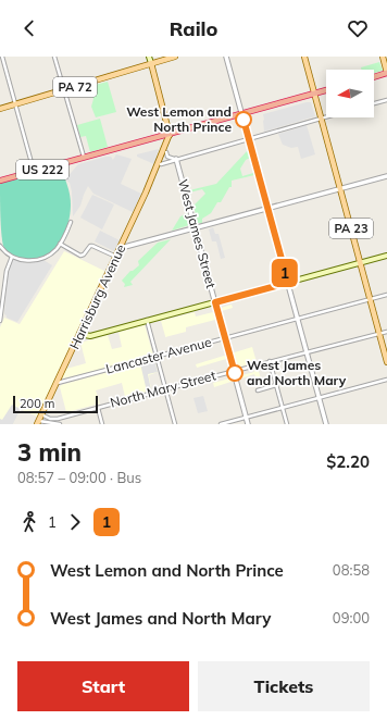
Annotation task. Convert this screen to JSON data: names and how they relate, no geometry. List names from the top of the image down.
{
  "streets": {
    "highway": ["US 222"],
    "main road": ["PA 72", "PA 23", "Harrisburg Avenue"],
    "street": ["West James Street", "Lancaster Avenue", "North Mary Street"]
  },
  "crossings": [
    ["US 222", "PA 23"],
    ["US 222", "Harrisburg Avenue"],
    ["PA 23", "Lancaster Avenue"],
    ["PA 23", "North Mary Street"],
    ["West James Street", "Lancaster Avenue"],
    ["West James Street", "North Mary Street"],
    ["Harrisburg Avenue", "Lancaster Avenue"],
    ["Harrisburg Avenue", "North Mary Street"]
  ],
  "places": ["West Lemon and North Prince", "West James and North Mary"],
  "lines": ["bus line 1"],
  "scale_bar": "200 m",
  "north": "left",
  "page": {
    "header": "Railo",
    "on_map": "1",
    "scale": "200 m",
    "heading": ["3 min", "08:57 – 09:00 · Bus", "$2.20"],
    "legs": ["1", "1"],
    "list": [
      {
        "name": "West Lemon and North Prince",
        "value": "08:58"
      },
      {
        "name": "West James and North Mary",
        "value": "09:00"
      }
    ],
    "buttons": ["Start", "Tickets"]
  }
}
